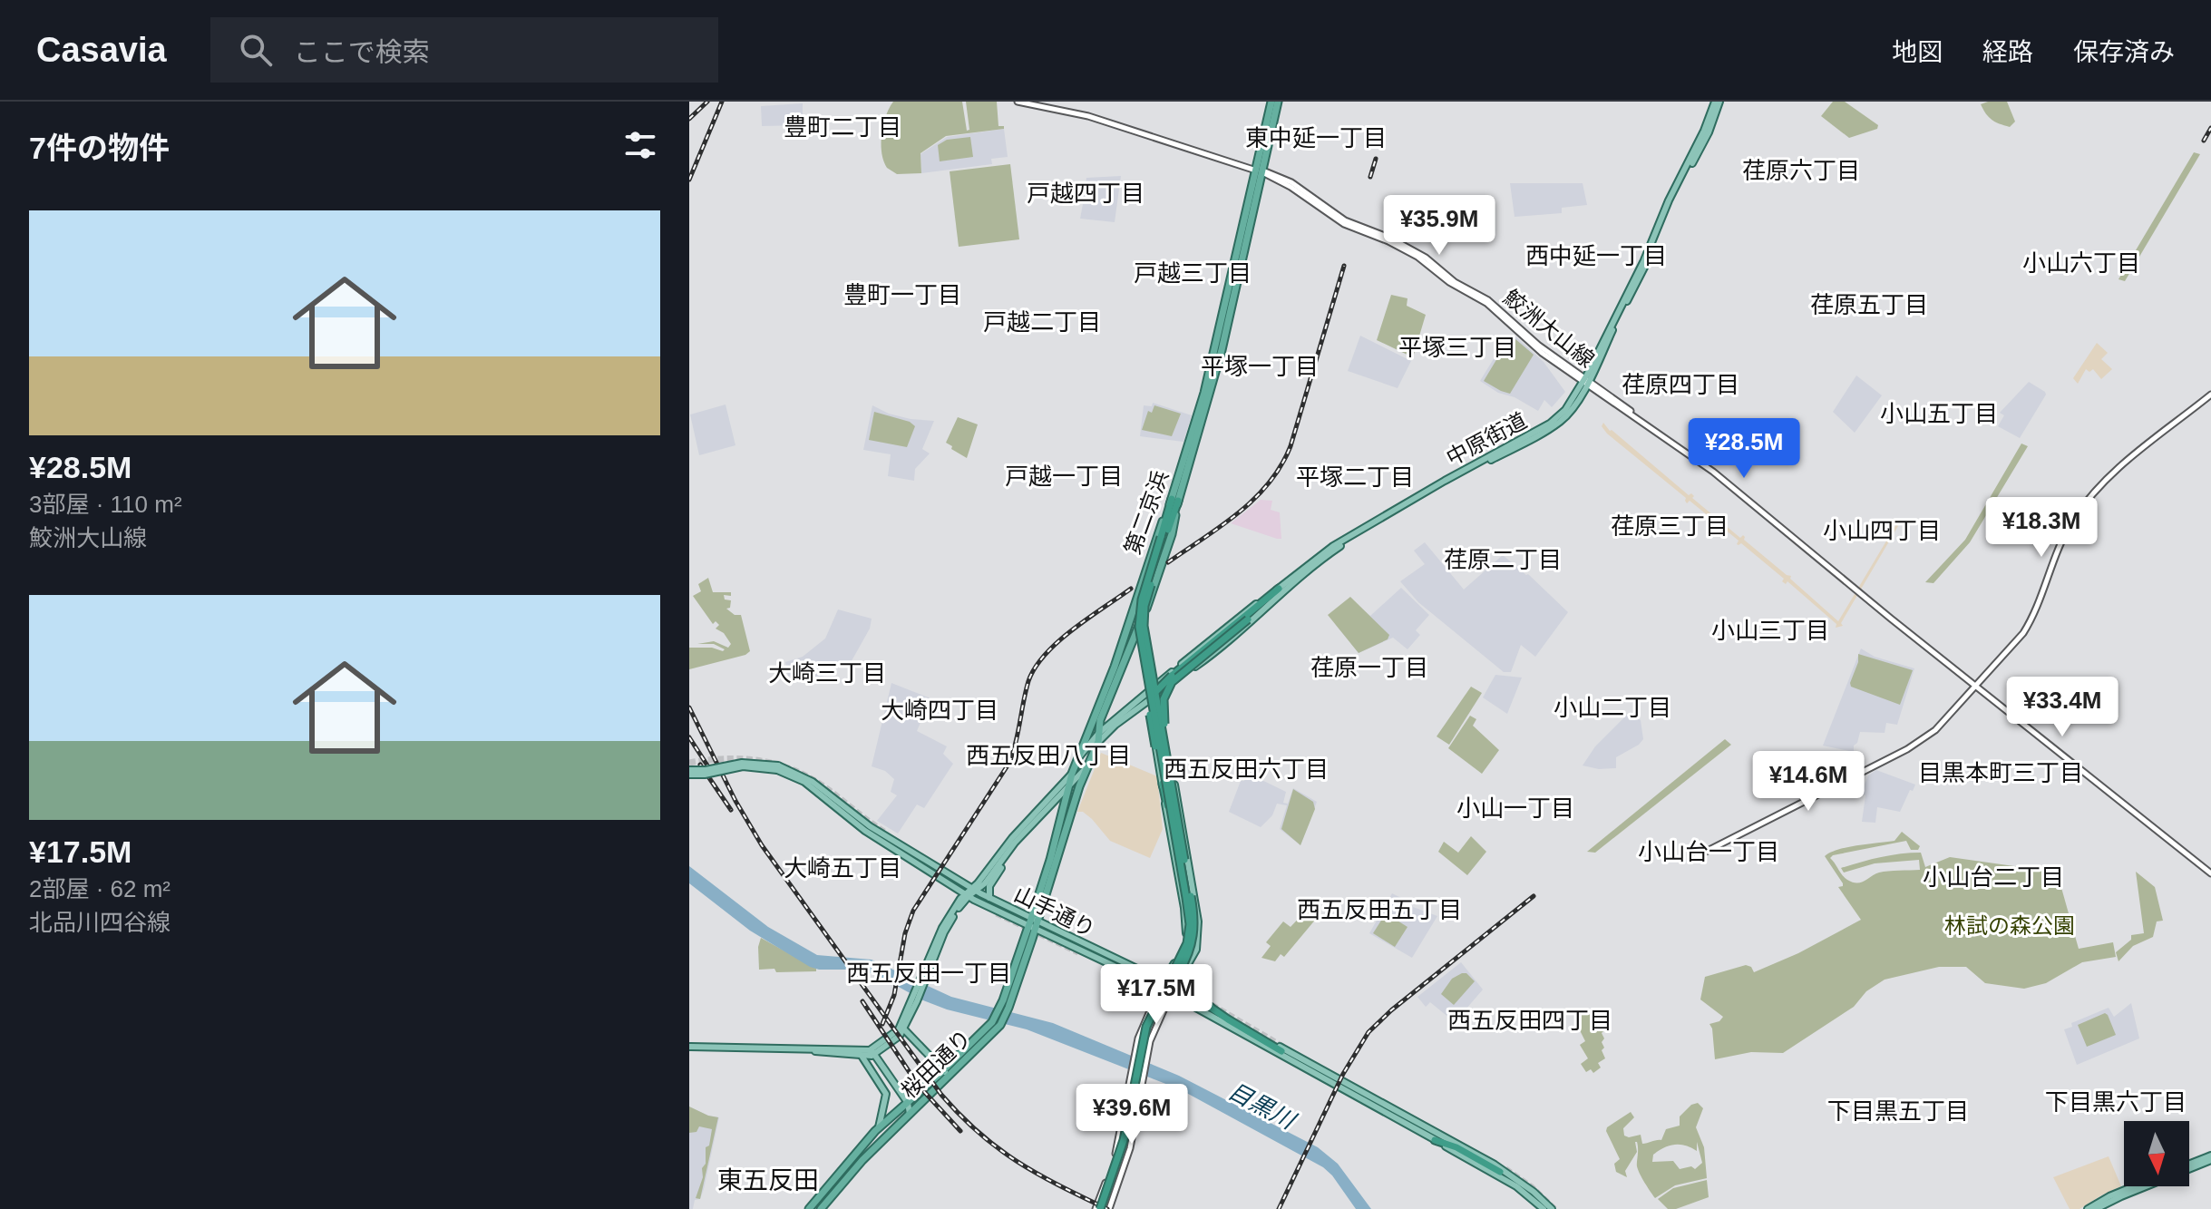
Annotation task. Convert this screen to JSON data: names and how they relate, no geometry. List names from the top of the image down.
{
  "streets": {
    "highway": ["第二京浜", "桜田通り"],
    "main road": ["鮫洲大山線", "中原街道", "山手通り"]
  },
  "crossings": [
    ["鮫洲大山線", "中原街道"],
    ["鮫洲大山線", "第二京浜"],
    ["中原街道", "第二京浜"],
    ["第二京浜", "山手通り"],
    ["第二京浜", "桜田通り"],
    ["山手通り", "桜田通り"]
  ],
  "districts": [
    "豊町二丁目",
    "東中延一丁目",
    "荏原六丁目",
    "戸越四丁目",
    "西中延一丁目",
    "小山六丁目",
    "戸越三丁目",
    "豊町一丁目",
    "荏原五丁目",
    "戸越二丁目",
    "平塚三丁目",
    "平塚一丁目",
    "荏原四丁目",
    "小山五丁目",
    "戸越一丁目",
    "平塚二丁目",
    "荏原三丁目",
    "小山四丁目",
    "荏原二丁目",
    "小山三丁目",
    "荏原一丁目",
    "大崎三丁目",
    "小山二丁目",
    "大崎四丁目",
    "西五反田八丁目",
    "西五反田六丁目",
    "目黒本町三丁目",
    "小山一丁目",
    "小山台一丁目",
    "大崎五丁目",
    "小山台二丁目",
    "西五反田五丁目",
    "西五反田一丁目",
    "西五反田四丁目",
    "下目黒六丁目",
    "下目黒五丁目",
    "東五反田"
  ],
  "water": ["目黒川"],
  "parks": ["林試の森公園"],
  "north": "bottom",
  "page": {
    "header": "Casavia",
    "search": "ここで検索",
    "nav": ["地図", "経路", "保存済み"],
    "heading": "7件の物件",
    "list": [
      {
        "name": "¥28.5M",
        "note": "3部屋 · 110 m² · 鮫洲大山線"
      },
      {
        "name": "¥17.5M",
        "note": "2部屋 · 62 m² · 北品川四谷線"
      }
    ],
    "price": [
      "¥35.9M",
      "¥28.5M",
      "¥18.3M",
      "¥33.4M",
      "¥14.6M",
      "¥17.5M",
      "¥39.6M"
    ]
  }
}
